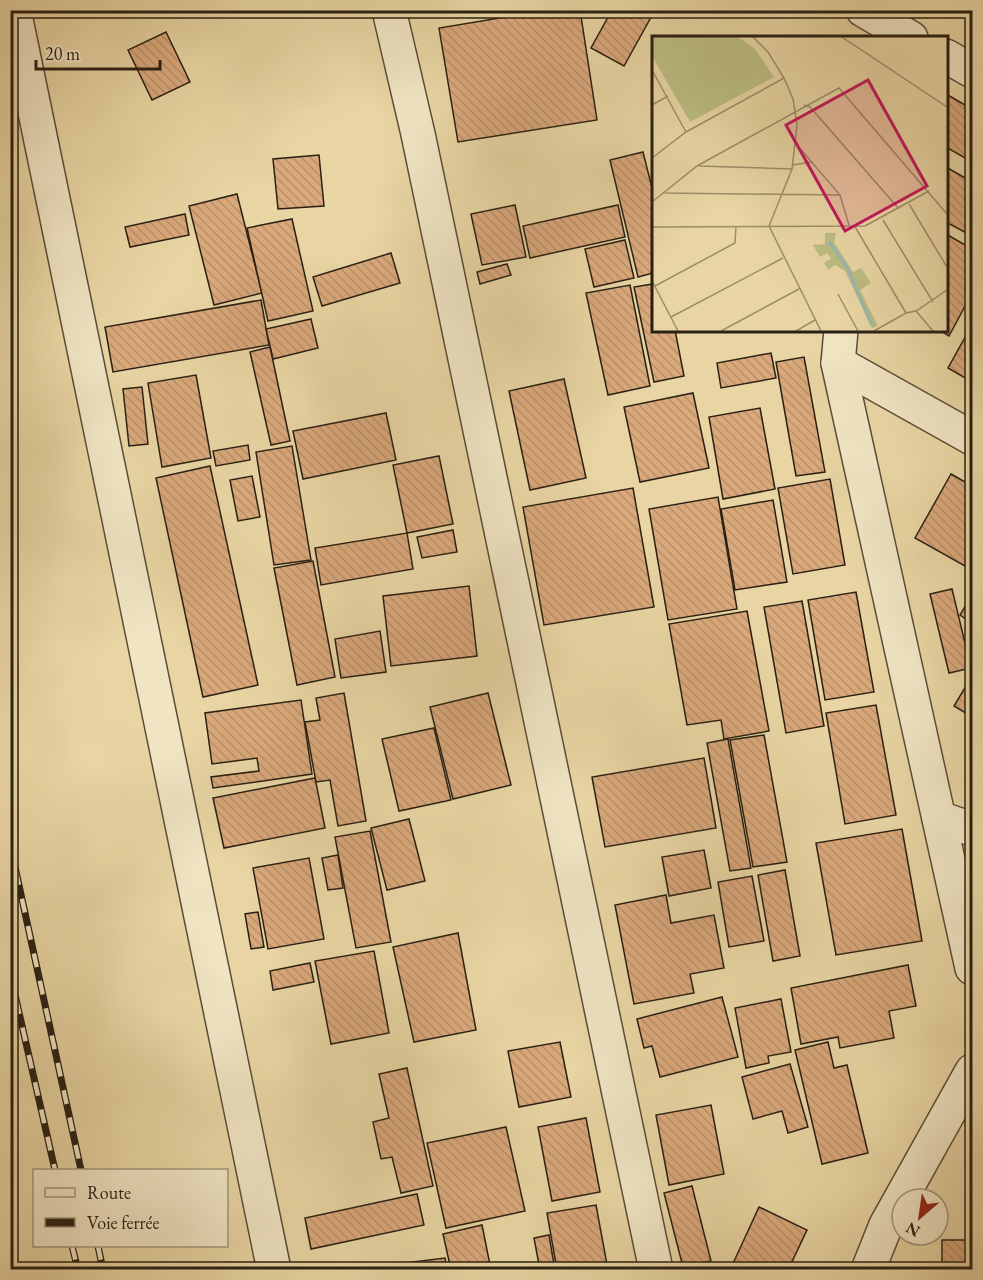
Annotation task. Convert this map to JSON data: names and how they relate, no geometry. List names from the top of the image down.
{
  "legend": ["Route", "Voie ferrée"],
  "scale_bar": "20 m",
  "north": "bottom left"
}
